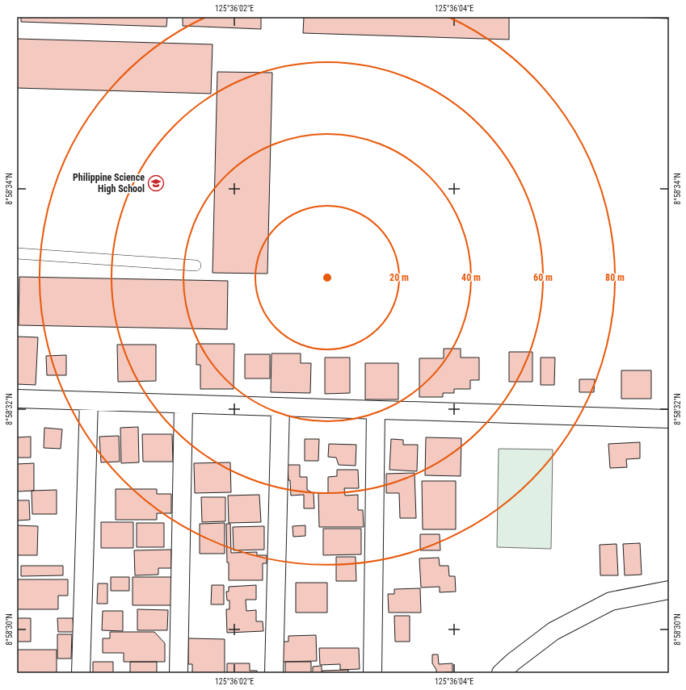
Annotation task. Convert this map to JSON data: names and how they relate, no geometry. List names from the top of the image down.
{
  "places": {
    "school or university": ["Philippine Science High School"]
  },
  "coordinates": [
    "125°36'02\"E",
    "125°36'04\"E",
    "8°58'34\"N",
    "8°58'32\"N",
    "8°58'30\"N"
  ],
  "rings": [
    "20 m",
    "40 m",
    "60 m",
    "80 m"
  ]
}
